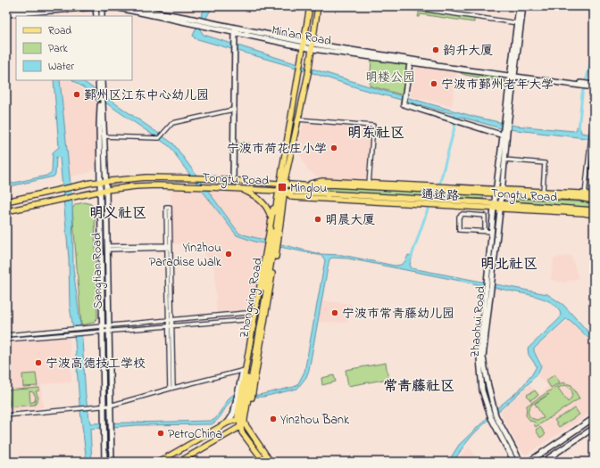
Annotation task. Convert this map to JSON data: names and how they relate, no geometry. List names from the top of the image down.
{
  "streets": {
    "main road": [
      "Min'an Road",
      "Tongtu Road",
      "通途路",
      "Sangtian Road",
      "Zhongxing Road",
      "Zhaohui Road"
    ]
  },
  "crossings": [
    ["Min'an Road", "Zhongxing Road"],
    ["Min'an Road", "Zhaohui Road"],
    ["Tongtu Road", "通途路"],
    ["Tongtu Road", "Sangtian Road"],
    ["Tongtu Road", "Zhongxing Road"],
    ["Tongtu Road", "Zhaohui Road"],
    ["通途路", "Zhaohui Road"]
  ],
  "districts": [
    "明东社区",
    "明义社区",
    "明北社区",
    "常青藤社区"
  ],
  "parks": ["明楼公园"],
  "places": {
    "other": [
      "韵升大厦",
      "宁波市鄞州老年大学",
      "鄞州区江东中心幼儿园",
      "宁波市荷花庄小学",
      "明晨大厦",
      "Yinzhou Paradise Walk",
      "宁波市常青藤幼儿园",
      "宁波高德技工学校",
      "Yinzhou Bank",
      "PetroChina"
    ],
    "transit": ["Minglou"]
  },
  "legend": ["Road", "Park", "Water"]
}
